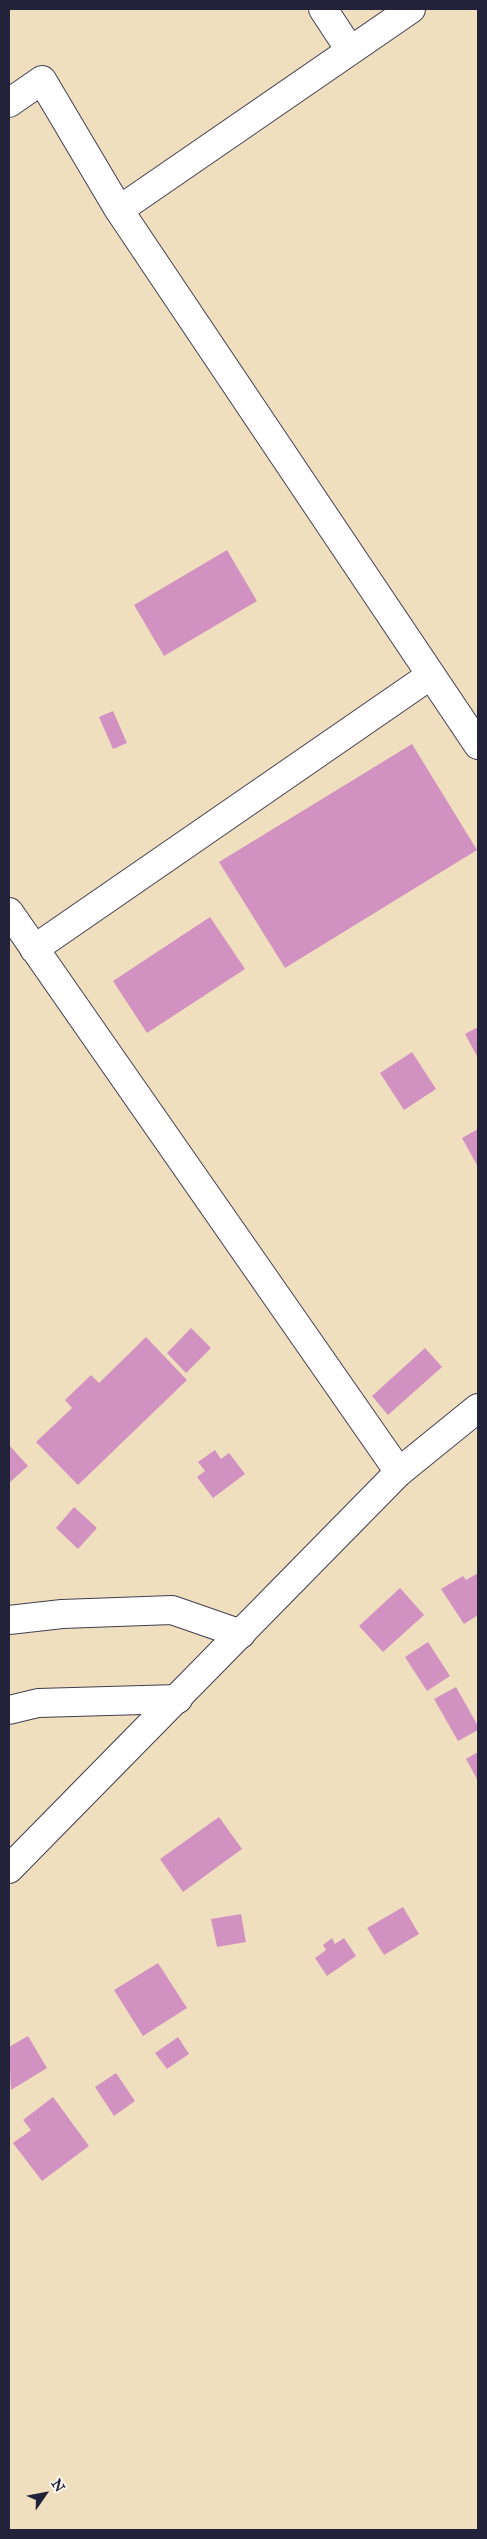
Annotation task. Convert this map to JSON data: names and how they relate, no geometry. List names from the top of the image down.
{
  "north": "top right"
}
